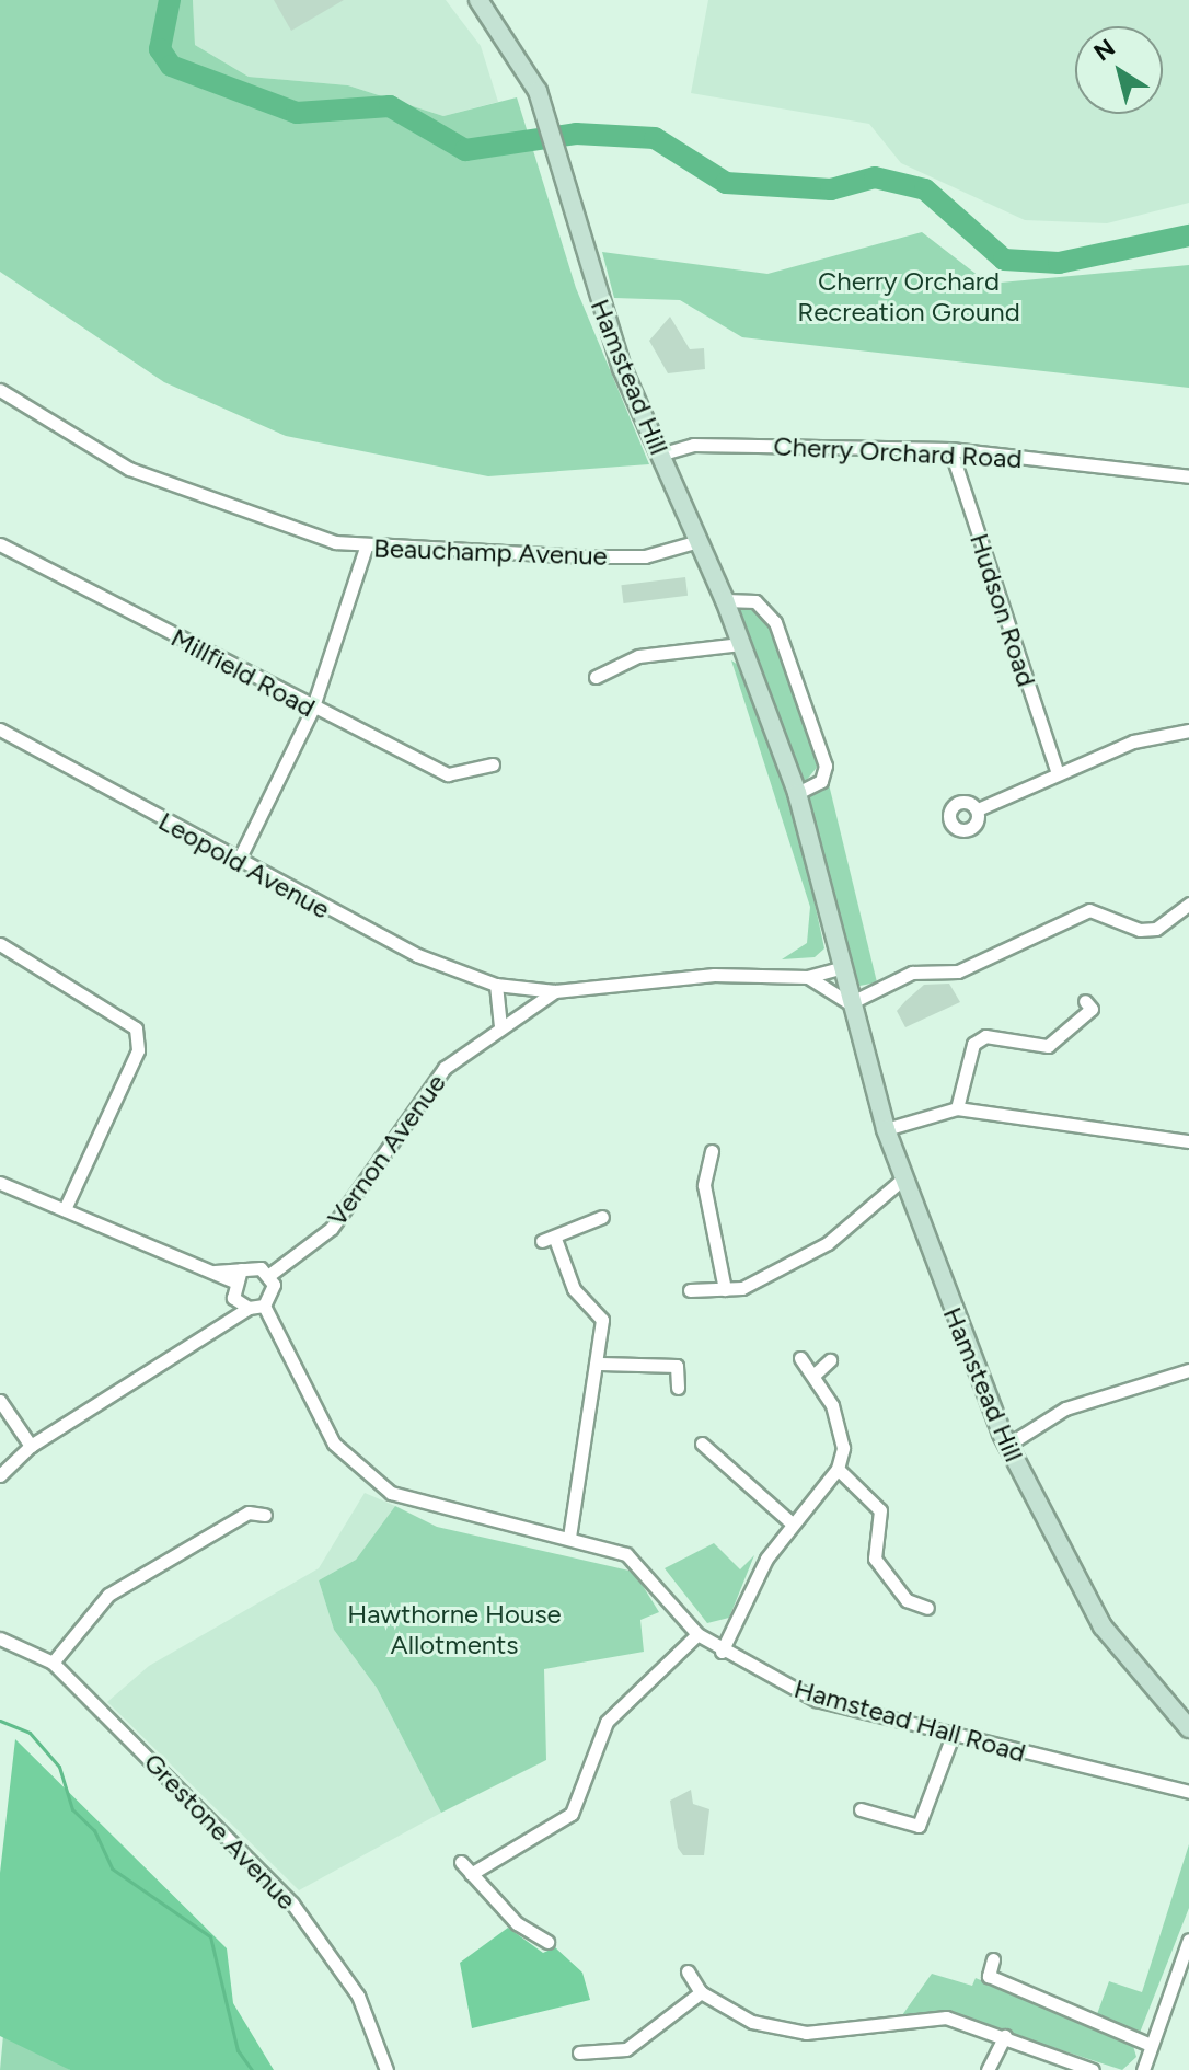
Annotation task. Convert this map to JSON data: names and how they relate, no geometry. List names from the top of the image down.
{
  "streets": {
    "main road": ["Hamstead Hill"],
    "street": [
      "Cherry Orchard Road",
      "Beauchamp Avenue",
      "Hudson Road",
      "Millfield Road",
      "Leopold Avenue",
      "Vernon Avenue",
      "Hamstead Hall Road",
      "Grestone Avenue"
    ]
  },
  "crossings": [
    ["Hamstead Hill", "Cherry Orchard Road"],
    ["Hamstead Hill", "Beauchamp Avenue"],
    ["Hamstead Hill", "Vernon Avenue"],
    ["Cherry Orchard Road", "Hudson Road"],
    ["Leopold Avenue", "Vernon Avenue"]
  ],
  "parks": ["Cherry Orchard Recreation Ground", "Hawthorne House Allotments"],
  "north": "top left"
}
